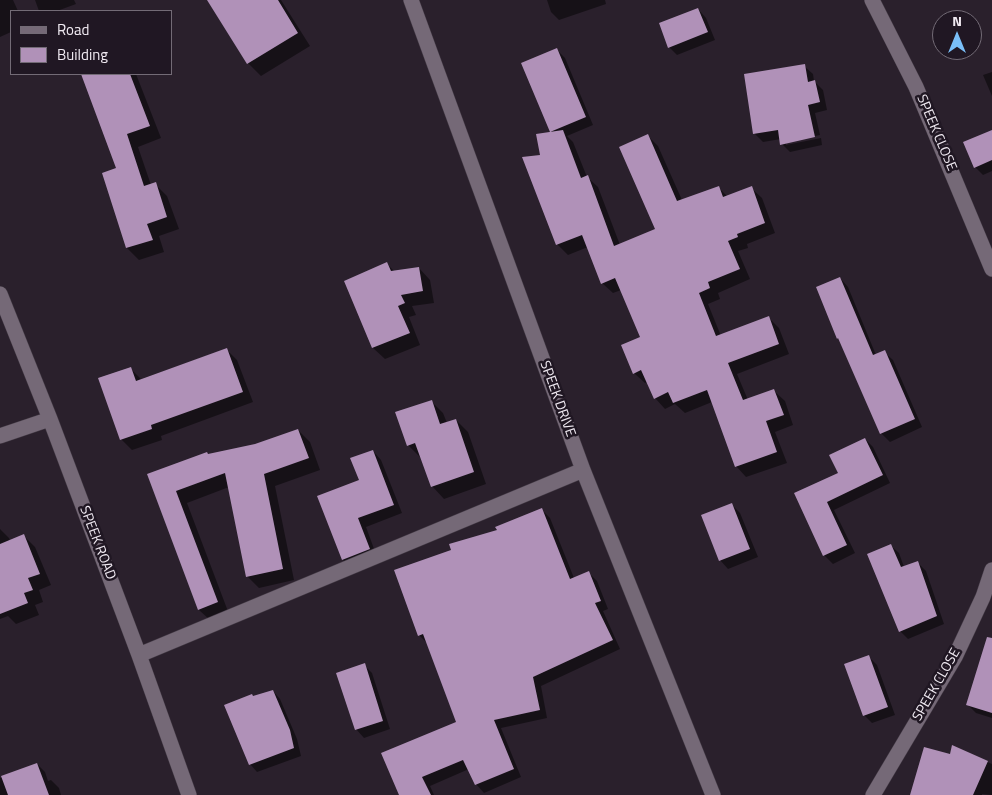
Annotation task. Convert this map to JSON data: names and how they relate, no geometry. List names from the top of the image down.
{
  "streets": {
    "street": ["SPEEK CLOSE", "SPEEK DRIVE", "SPEEK ROAD"]
  },
  "legend": ["Road", "Building"],
  "north": "top"
}
